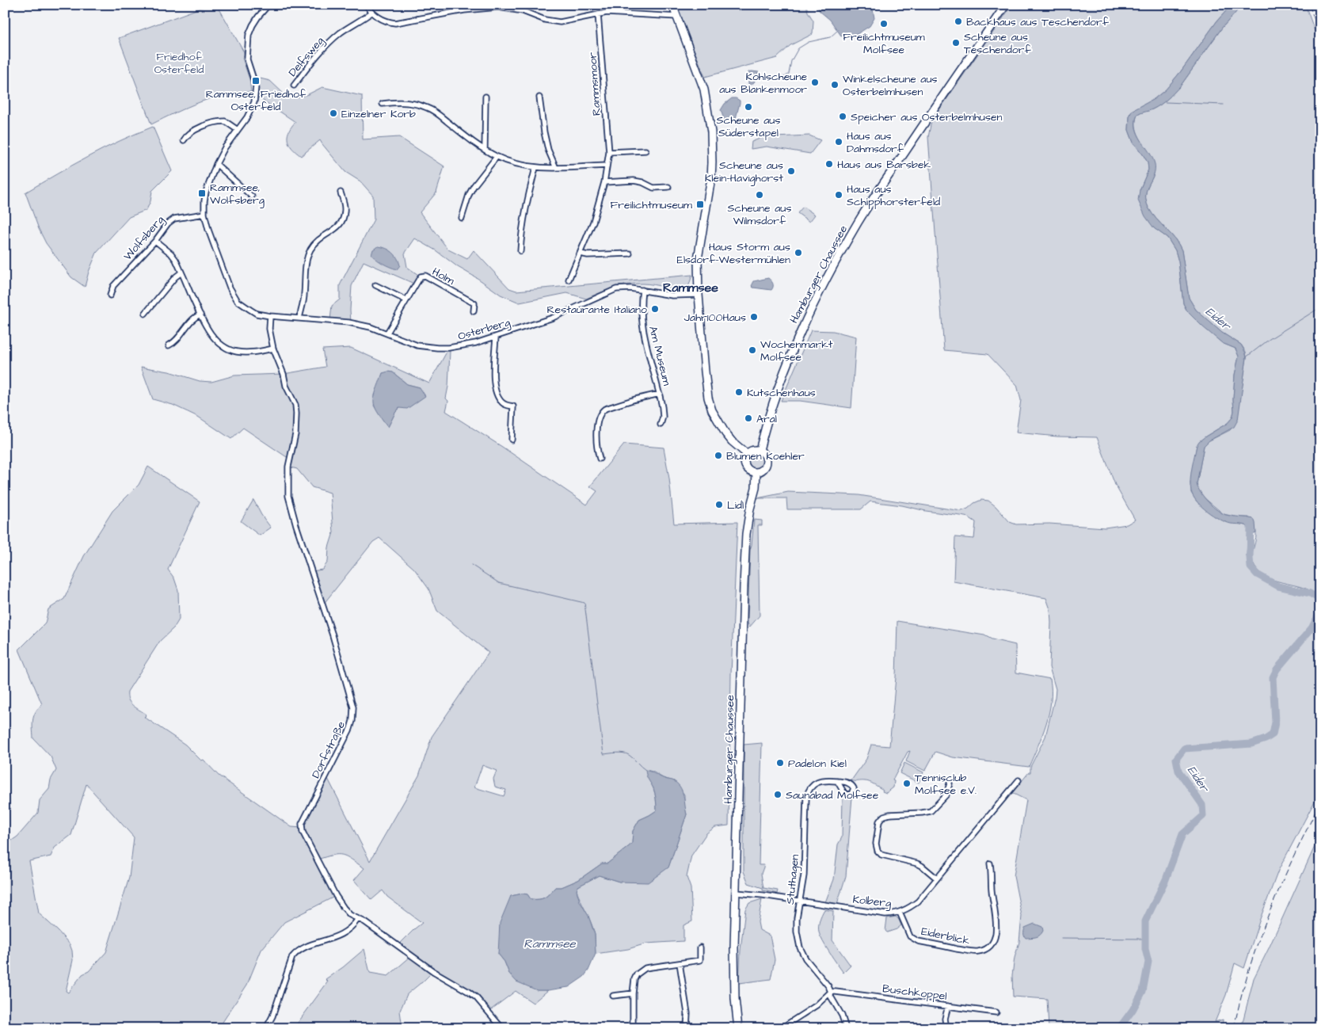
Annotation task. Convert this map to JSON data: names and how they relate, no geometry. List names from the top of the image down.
{
  "streets": {
    "main road": ["Hamburger Chaussee"],
    "street": [
      "Delfsweg",
      "Rammsmoor",
      "Wolfsberg",
      "Holm",
      "Osterberg",
      "Am Museum",
      "Dorfstraße",
      "Stuthagen",
      "Kolberg",
      "Eiderblick",
      "Buschkoppel"
    ]
  },
  "crossings": [
    ["Wolfsberg", "Osterberg"],
    ["Hamburger Chaussee", "Kolberg"],
    ["Holm", "Osterberg"],
    ["Osterberg", "Am Museum"],
    ["Stuthagen", "Kolberg"],
    ["Stuthagen", "Buschkoppel"],
    ["Kolberg", "Eiderblick"]
  ],
  "districts": ["Rammsee"],
  "water": ["Eider", "Rammsee"],
  "parks": ["Friedhof Osterfeld"],
  "places": {
    "other": [
      "Backhaus aus Teschendorf",
      "Freilichtmuseum Molfsee",
      "Scheune aus Teschendorf",
      "Kohlscheune aus Blankenmoor",
      "Winkelscheune aus Osterbelmhusen",
      "Scheune aus Süderstapel",
      "Einzelner Korb",
      "Speicher aus Osterbelmhusen",
      "Haus aus Dahmsdorf",
      "Haus aus Barsbek",
      "Scheune aus Klein-Havighorst",
      "Scheune aus Wilmsdorf",
      "Haus aus Schipphorsterfeld",
      "Haus Storm aus Elsdorf-Westermühlen",
      "Restaurante Italiano",
      "Jahr100Haus",
      "Wochenmarkt Molfsee",
      "Kutschenhaus",
      "Aral",
      "Blumen Koehler",
      "Lidl",
      "Padelon Kiel",
      "Tennisclub Molfsee e.V.",
      "Saunabad Molfsee"
    ],
    "transit": ["Rammsee, Friedhof Osterfeld", "Rammsee, Wolfsberg", "Freilichtmuseum"]
  }
}
